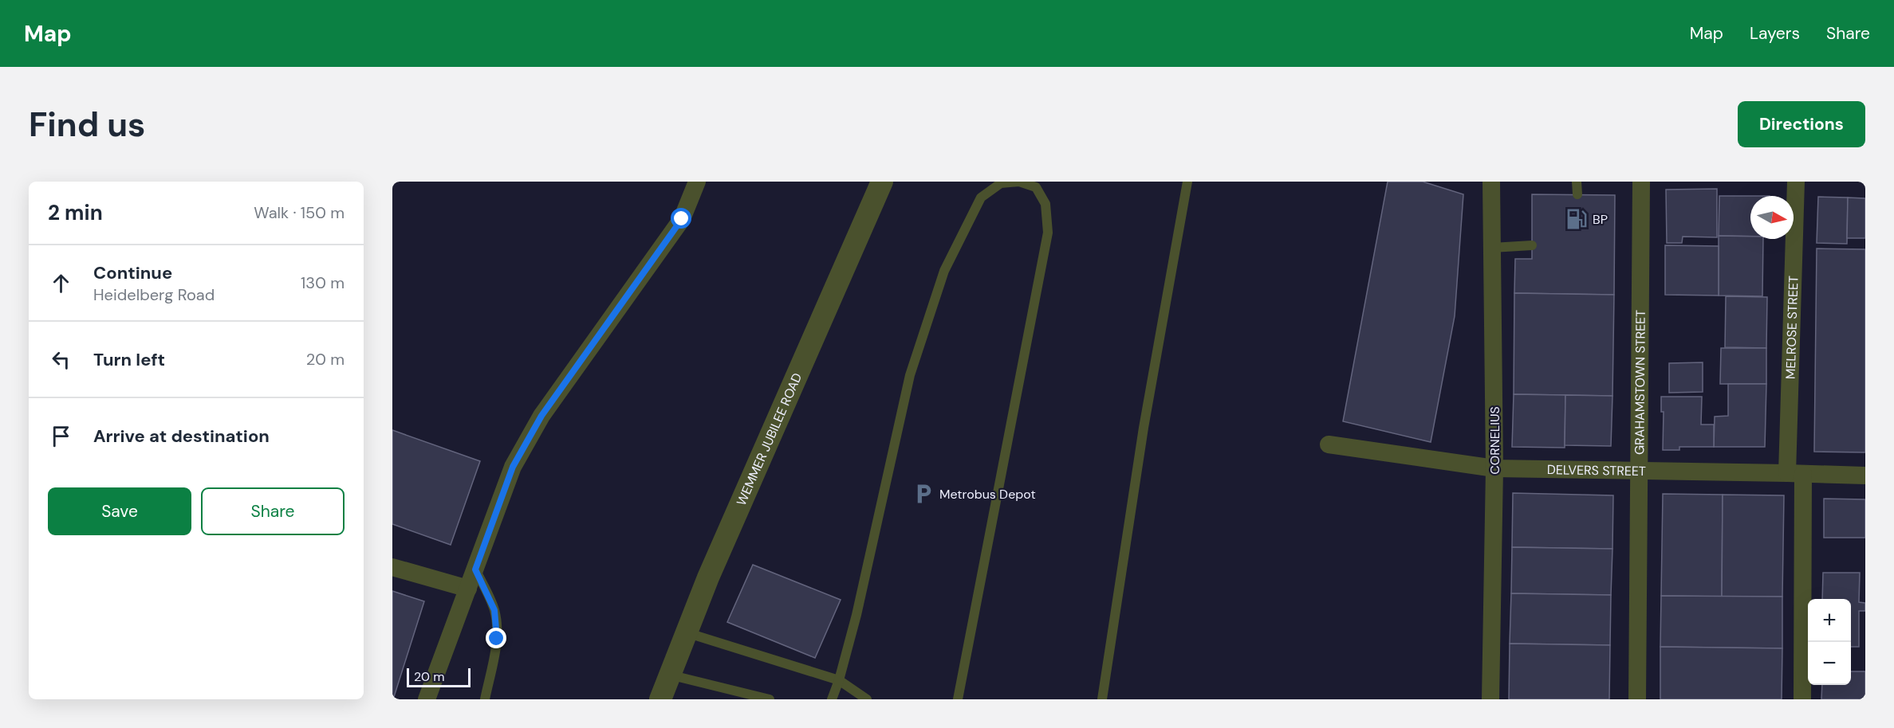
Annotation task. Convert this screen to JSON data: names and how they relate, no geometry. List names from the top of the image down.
{
  "streets": {
    "street": [
      "MELROSE STREET",
      "GRAHAMSTOWN STREET",
      "WEMMER JUBILEE ROAD",
      "CORNELIUS",
      "DELVERS STREET"
    ]
  },
  "crossings": [
    ["MELROSE STREET", "DELVERS STREET"],
    ["GRAHAMSTOWN STREET", "DELVERS STREET"],
    ["CORNELIUS", "DELVERS STREET"]
  ],
  "places": {
    "fuel station": ["BP"],
    "parking": ["Metrobus Depot"]
  },
  "scale_bar": "20 m",
  "north": "right",
  "page": {
    "header": "Map",
    "nav": ["Map", "Layers", "Share"],
    "buttons": [
      "Directions",
      ["Save", "Share"]
    ],
    "title": "Find us",
    "heading": ["2 min", "Walk · 150 m"],
    "list": [
      ["Continue", "Heidelberg Road", "130 m"],
      ["Turn left", "20 m"],
      "Arrive at destination"
    ],
    "map_buttons": ["+", "−"],
    "scale": "20 m"
  }
}
